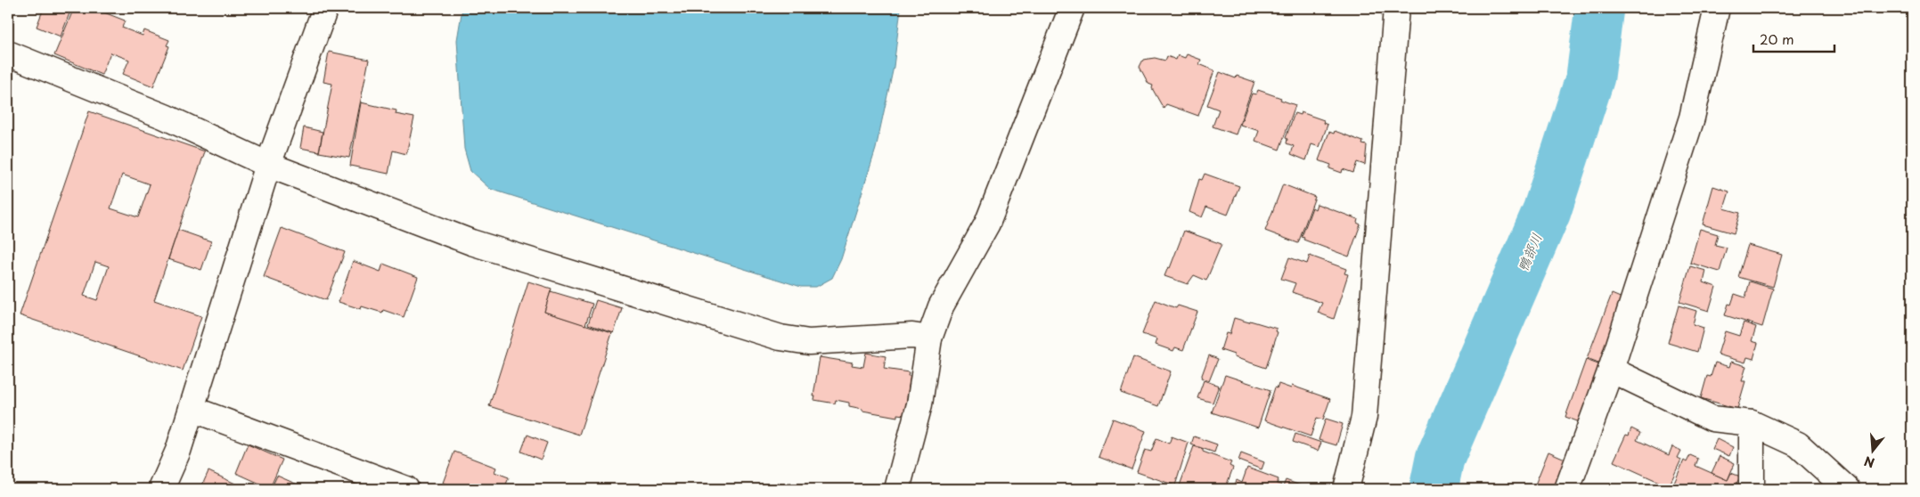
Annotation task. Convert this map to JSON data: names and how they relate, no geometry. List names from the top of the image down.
{
  "water": ["鴨部川"],
  "scale_bar": "20 m",
  "north": "bottom"
}
